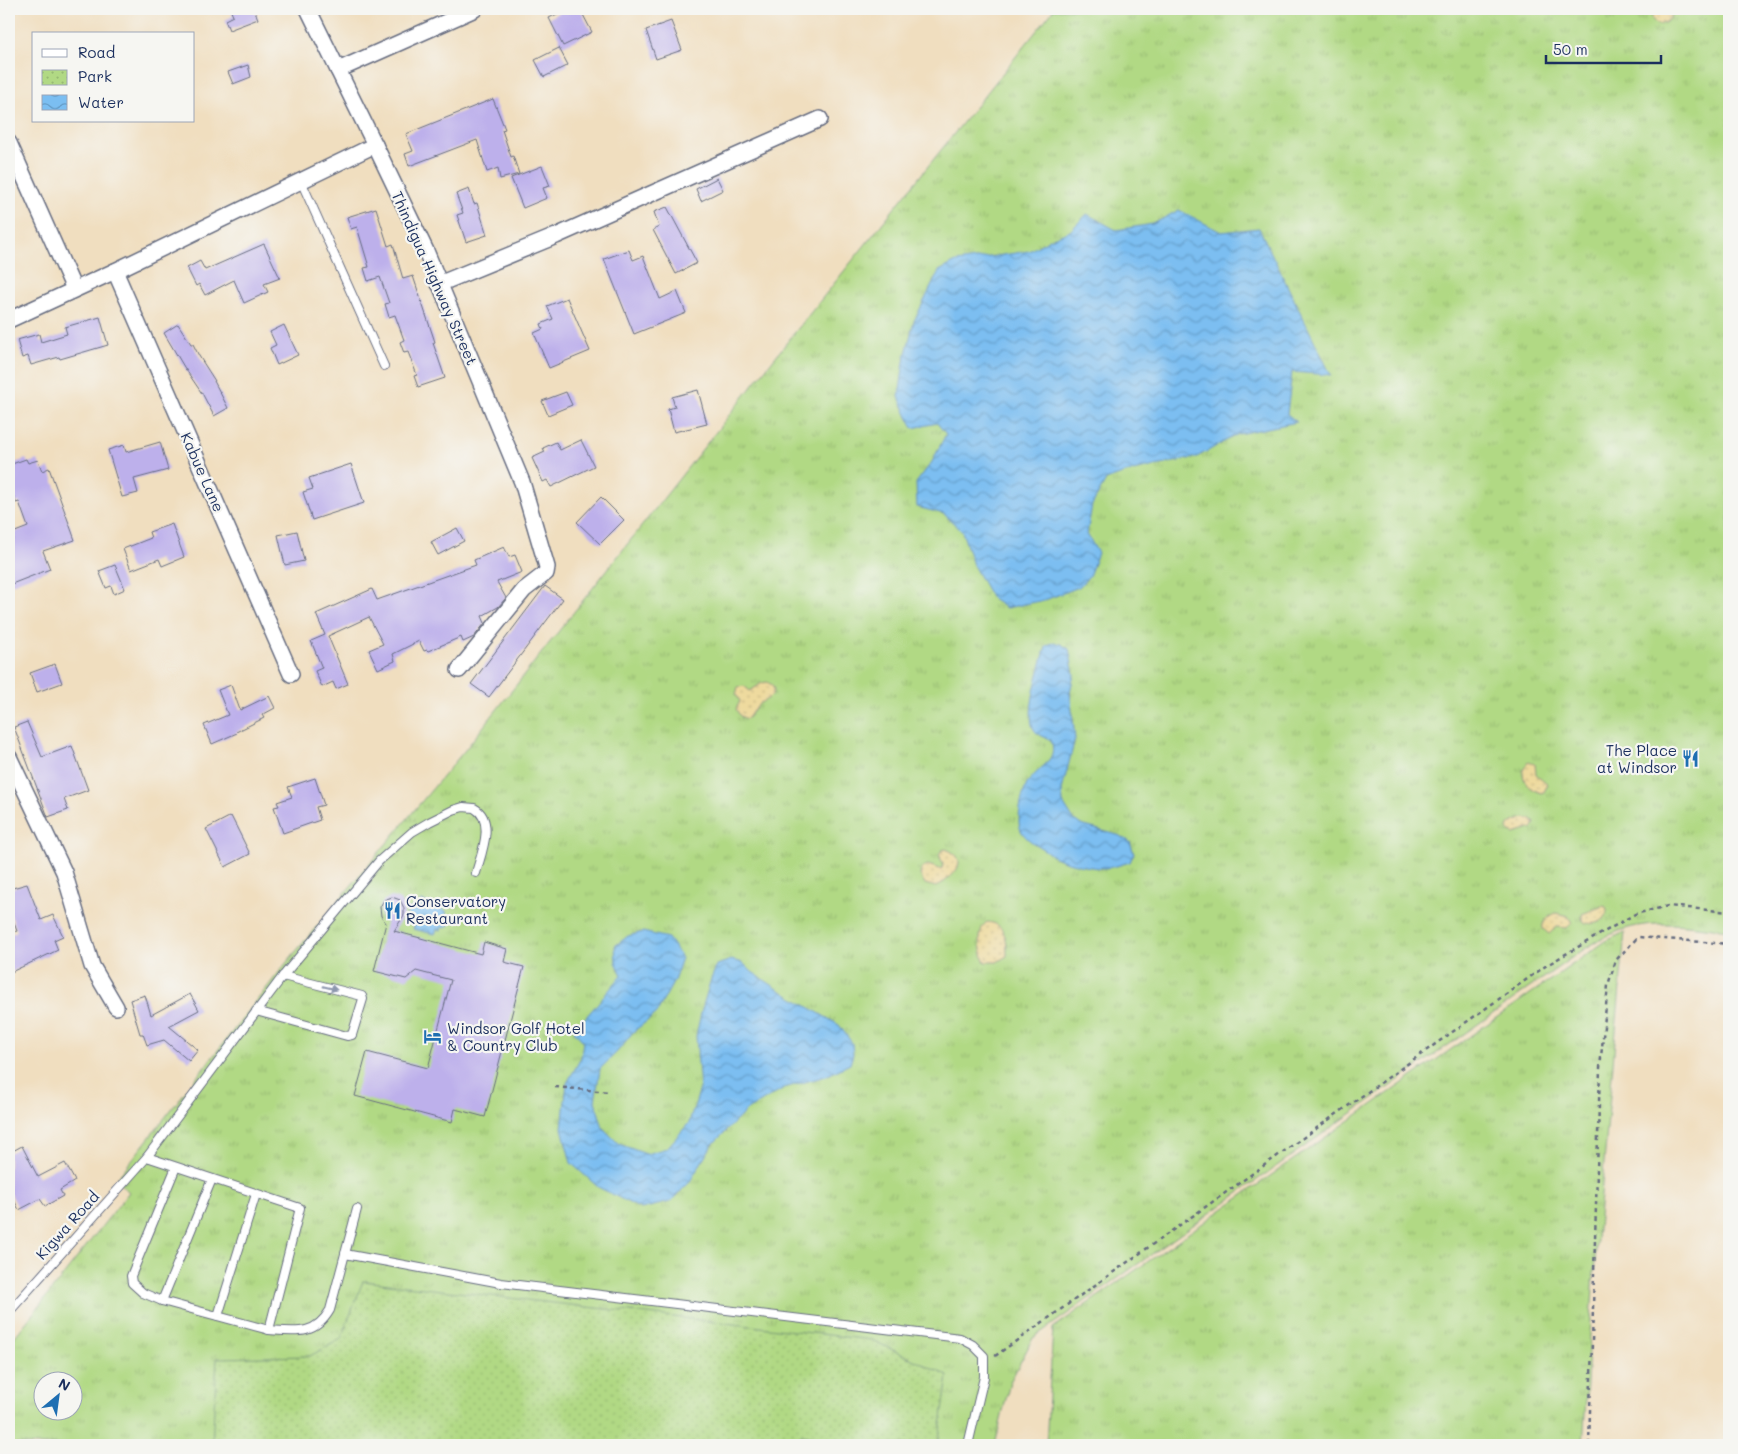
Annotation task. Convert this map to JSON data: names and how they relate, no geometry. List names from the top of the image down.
{
  "streets": {
    "street": ["Thindigua Highway Street", "Kabue Lane"],
    "lane": ["Kigwa Road"]
  },
  "places": {
    "restaurant": ["The Place at Windsor", "Conservatory Restaurant"],
    "hotel": ["Windsor Golf Hotel & Country Club"]
  },
  "legend": ["Road", "Park", "Water"],
  "scale_bar": "50 m",
  "north": "top right"
}
